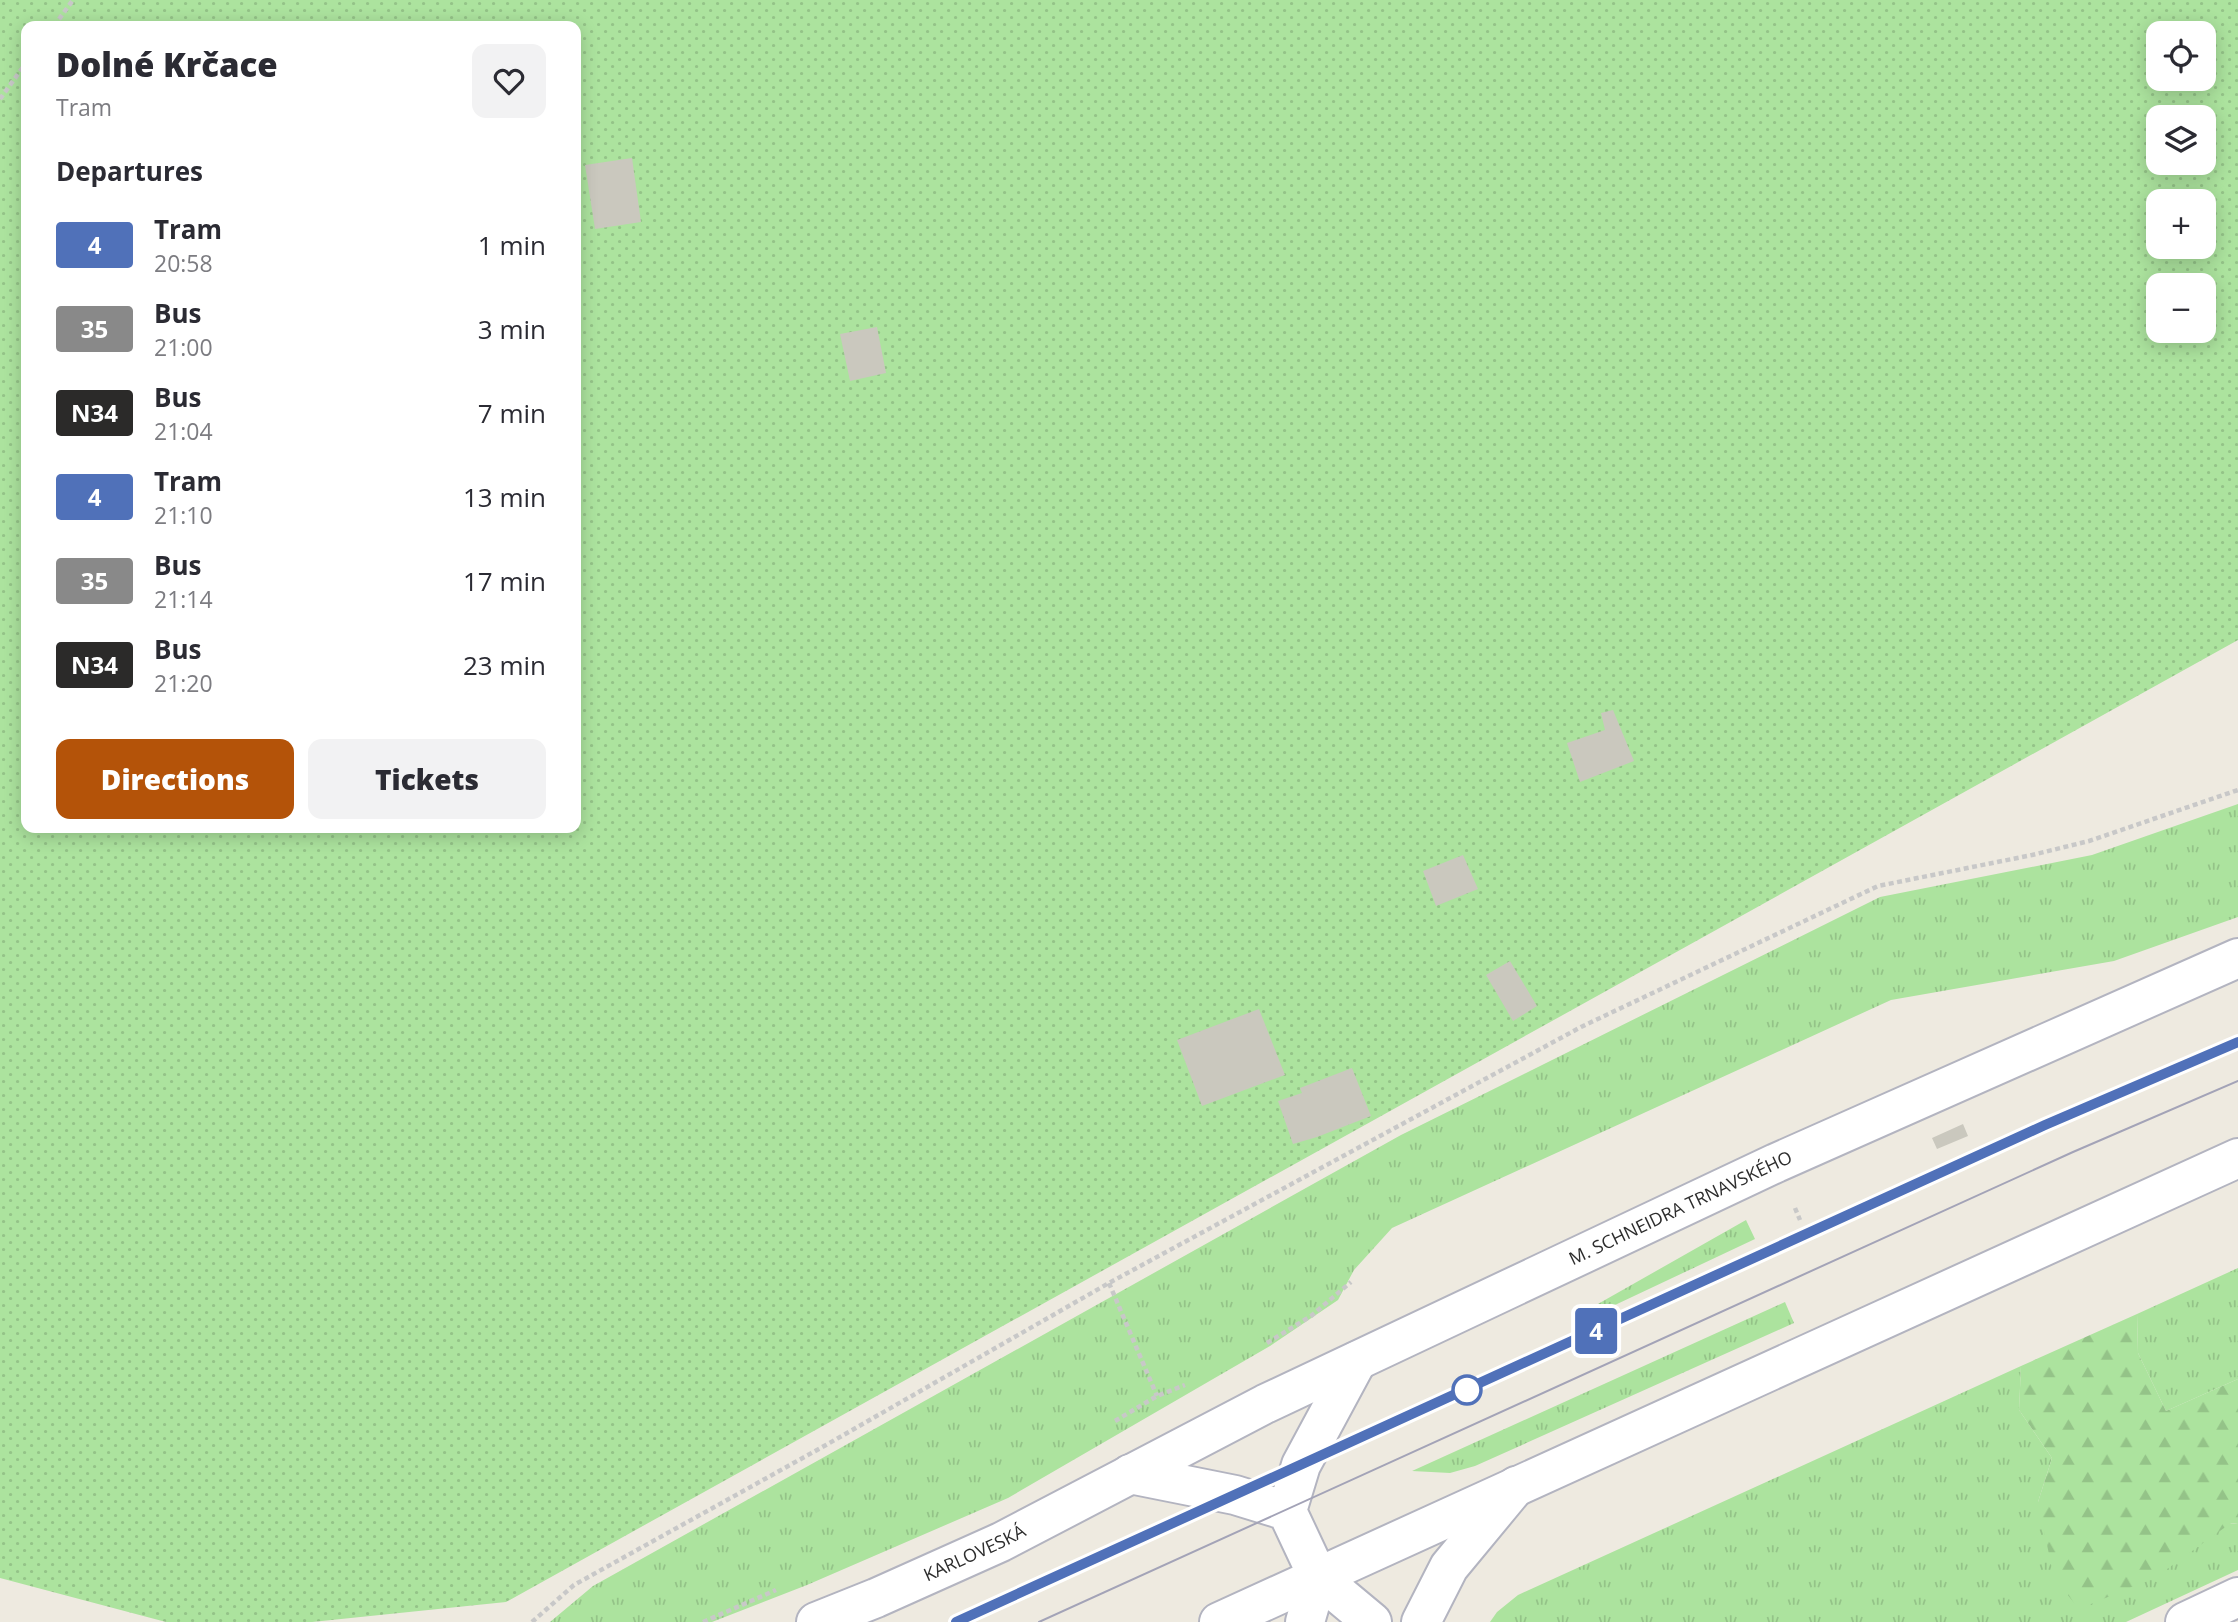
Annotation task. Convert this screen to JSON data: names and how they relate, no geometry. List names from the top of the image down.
{
  "streets": {
    "main road": ["M. SCHNEIDRA TRNAVSKÉHO", "KARLOVESKÁ"]
  },
  "crossings": [
    ["M. SCHNEIDRA TRNAVSKÉHO", "KARLOVESKÁ"]
  ],
  "lines": ["tram line 4"],
  "page": {
    "on_map": "4",
    "map_buttons": ["+", "−"],
    "heading": [
      ["Dolné Krčace", "Tram"],
      "Departures"
    ],
    "list": [
      {
        "mark": "4",
        "name": "Tram",
        "note": "20:58",
        "value": "1 min"
      },
      {
        "mark": "35",
        "name": "Bus",
        "note": "21:00",
        "value": "3 min"
      },
      {
        "mark": "N34",
        "name": "Bus",
        "note": "21:04",
        "value": "7 min"
      },
      {
        "mark": "4",
        "name": "Tram",
        "note": "21:10",
        "value": "13 min"
      },
      {
        "mark": "35",
        "name": "Bus",
        "note": "21:14",
        "value": "17 min"
      },
      {
        "mark": "N34",
        "name": "Bus",
        "note": "21:20",
        "value": "23 min"
      }
    ],
    "buttons": ["Directions", "Tickets"]
  }
}
